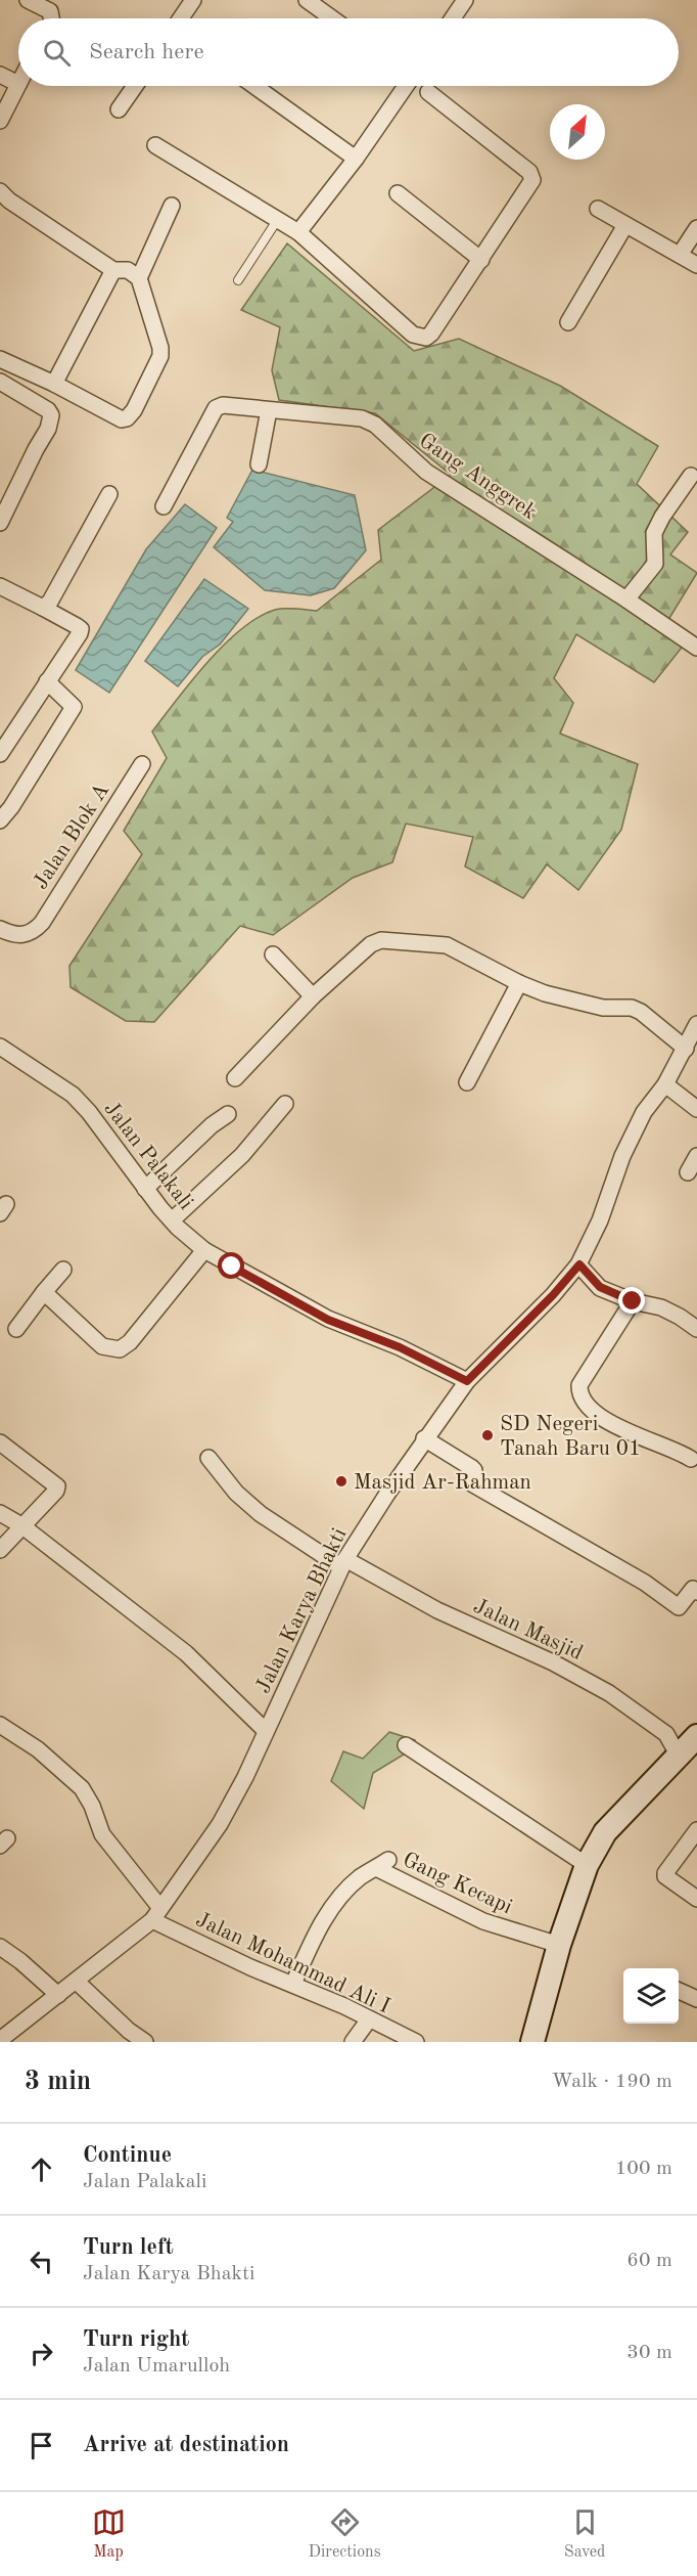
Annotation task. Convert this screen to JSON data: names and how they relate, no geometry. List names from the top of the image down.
{
  "streets": {
    "street": [
      "Gang Anggrek",
      "Jalan Blok A",
      "Jalan Palakali",
      "Jalan Karya Bhakti",
      "Jalan Masjid",
      "Gang Kecapi",
      "Jalan Mohammad Ali I"
    ]
  },
  "crossings": [
    ["Jalan Palakali", "Jalan Karya Bhakti"],
    ["Jalan Karya Bhakti", "Jalan Masjid"],
    ["Jalan Karya Bhakti", "Jalan Mohammad Ali I"],
    ["Gang Kecapi", "Jalan Mohammad Ali I"]
  ],
  "places": ["SD Negeri Tanah Baru 01", "Masjid Ar-Rahman"],
  "north": "top right",
  "page": {
    "search": "Search here",
    "heading": ["3 min", "Walk · 190 m"],
    "list": [
      ["Continue", "Jalan Palakali", "100 m"],
      ["Turn left", "Jalan Karya Bhakti", "60 m"],
      ["Turn right", "Jalan Umarulloh", "30 m"],
      "Arrive at destination"
    ],
    "nav": ["Map", "Directions", "Saved"]
  }
}
